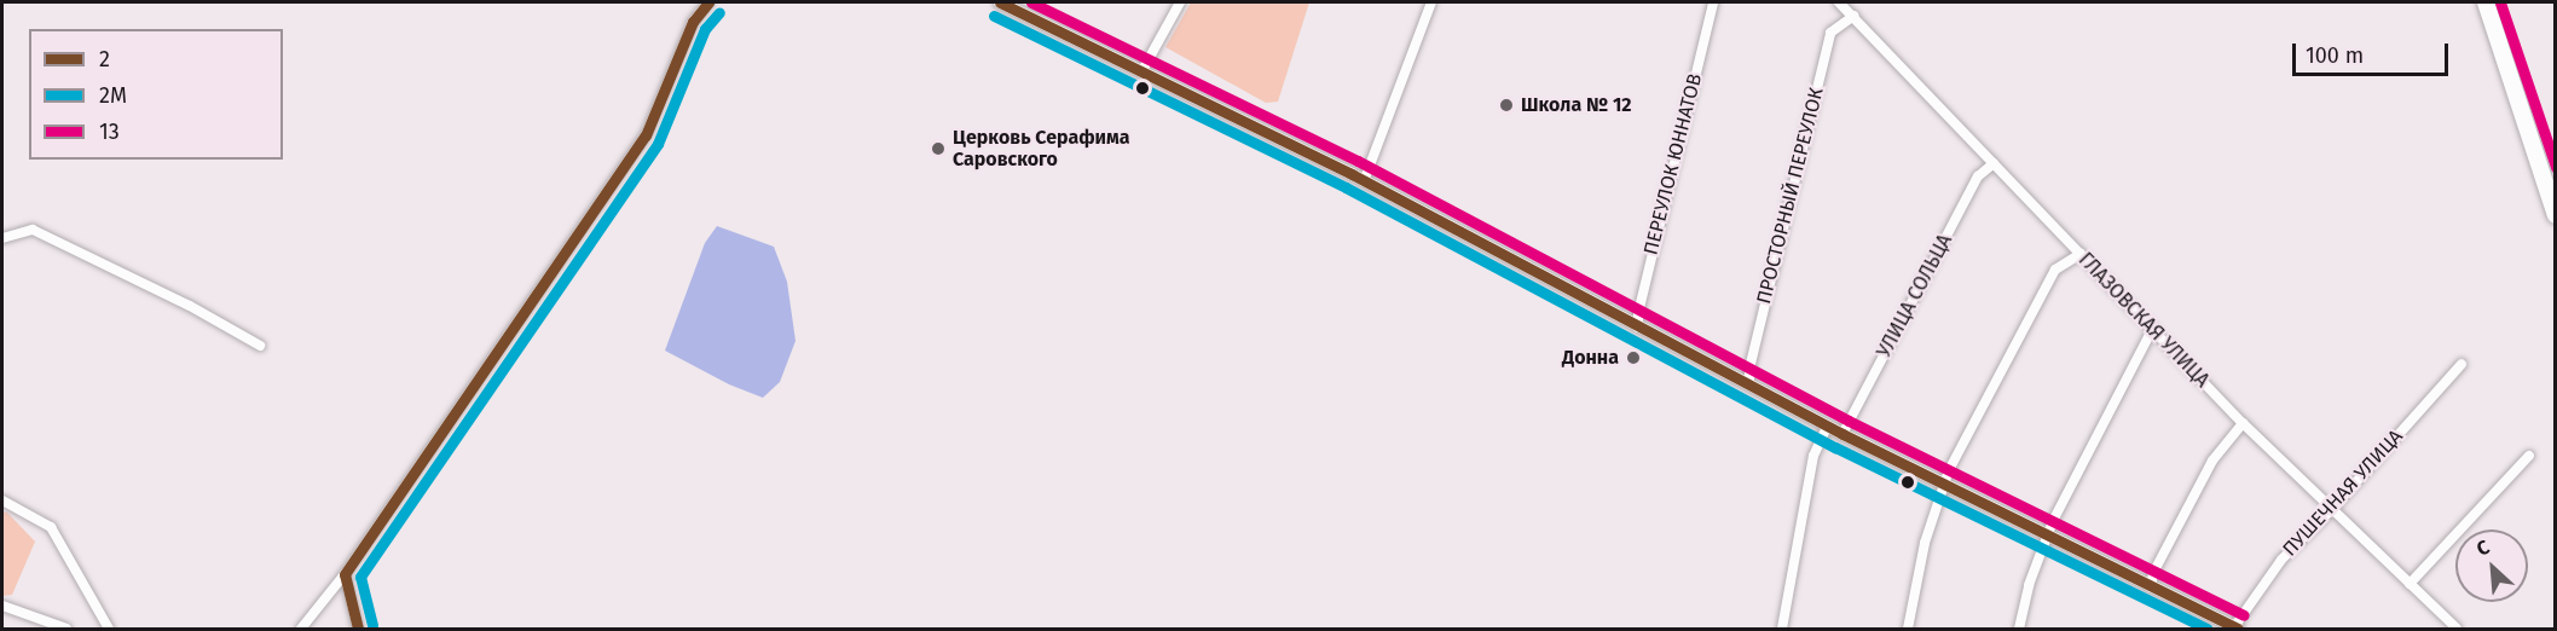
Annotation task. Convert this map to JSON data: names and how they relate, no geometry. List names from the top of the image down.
{
  "streets": {
    "street": [
      "ПЕРЕУЛОК ЮННАТОВ",
      "ПРОСТОРНЫЙ ПЕРЕУЛОК",
      "УЛИЦА СОЛЬЦА",
      "ГЛАЗОВСКАЯ УЛИЦА",
      "ПУШЕЧНАЯ УЛИЦА"
    ]
  },
  "crossings": [
    ["ПРОСТОРНЫЙ ПЕРЕУЛОК", "ГЛАЗОВСКАЯ УЛИЦА"],
    ["УЛИЦА СОЛЬЦА", "ГЛАЗОВСКАЯ УЛИЦА"],
    ["ГЛАЗОВСКАЯ УЛИЦА", "ПУШЕЧНАЯ УЛИЦА"]
  ],
  "places": ["Школа № 12", "Церковь Серафима Саровского", "Донна"],
  "lines": ["transit line 2", "transit line 13", "transit line 2М"],
  "legend": ["2", "2М", "13"],
  "scale_bar": "100 m",
  "north": "top left"
}
